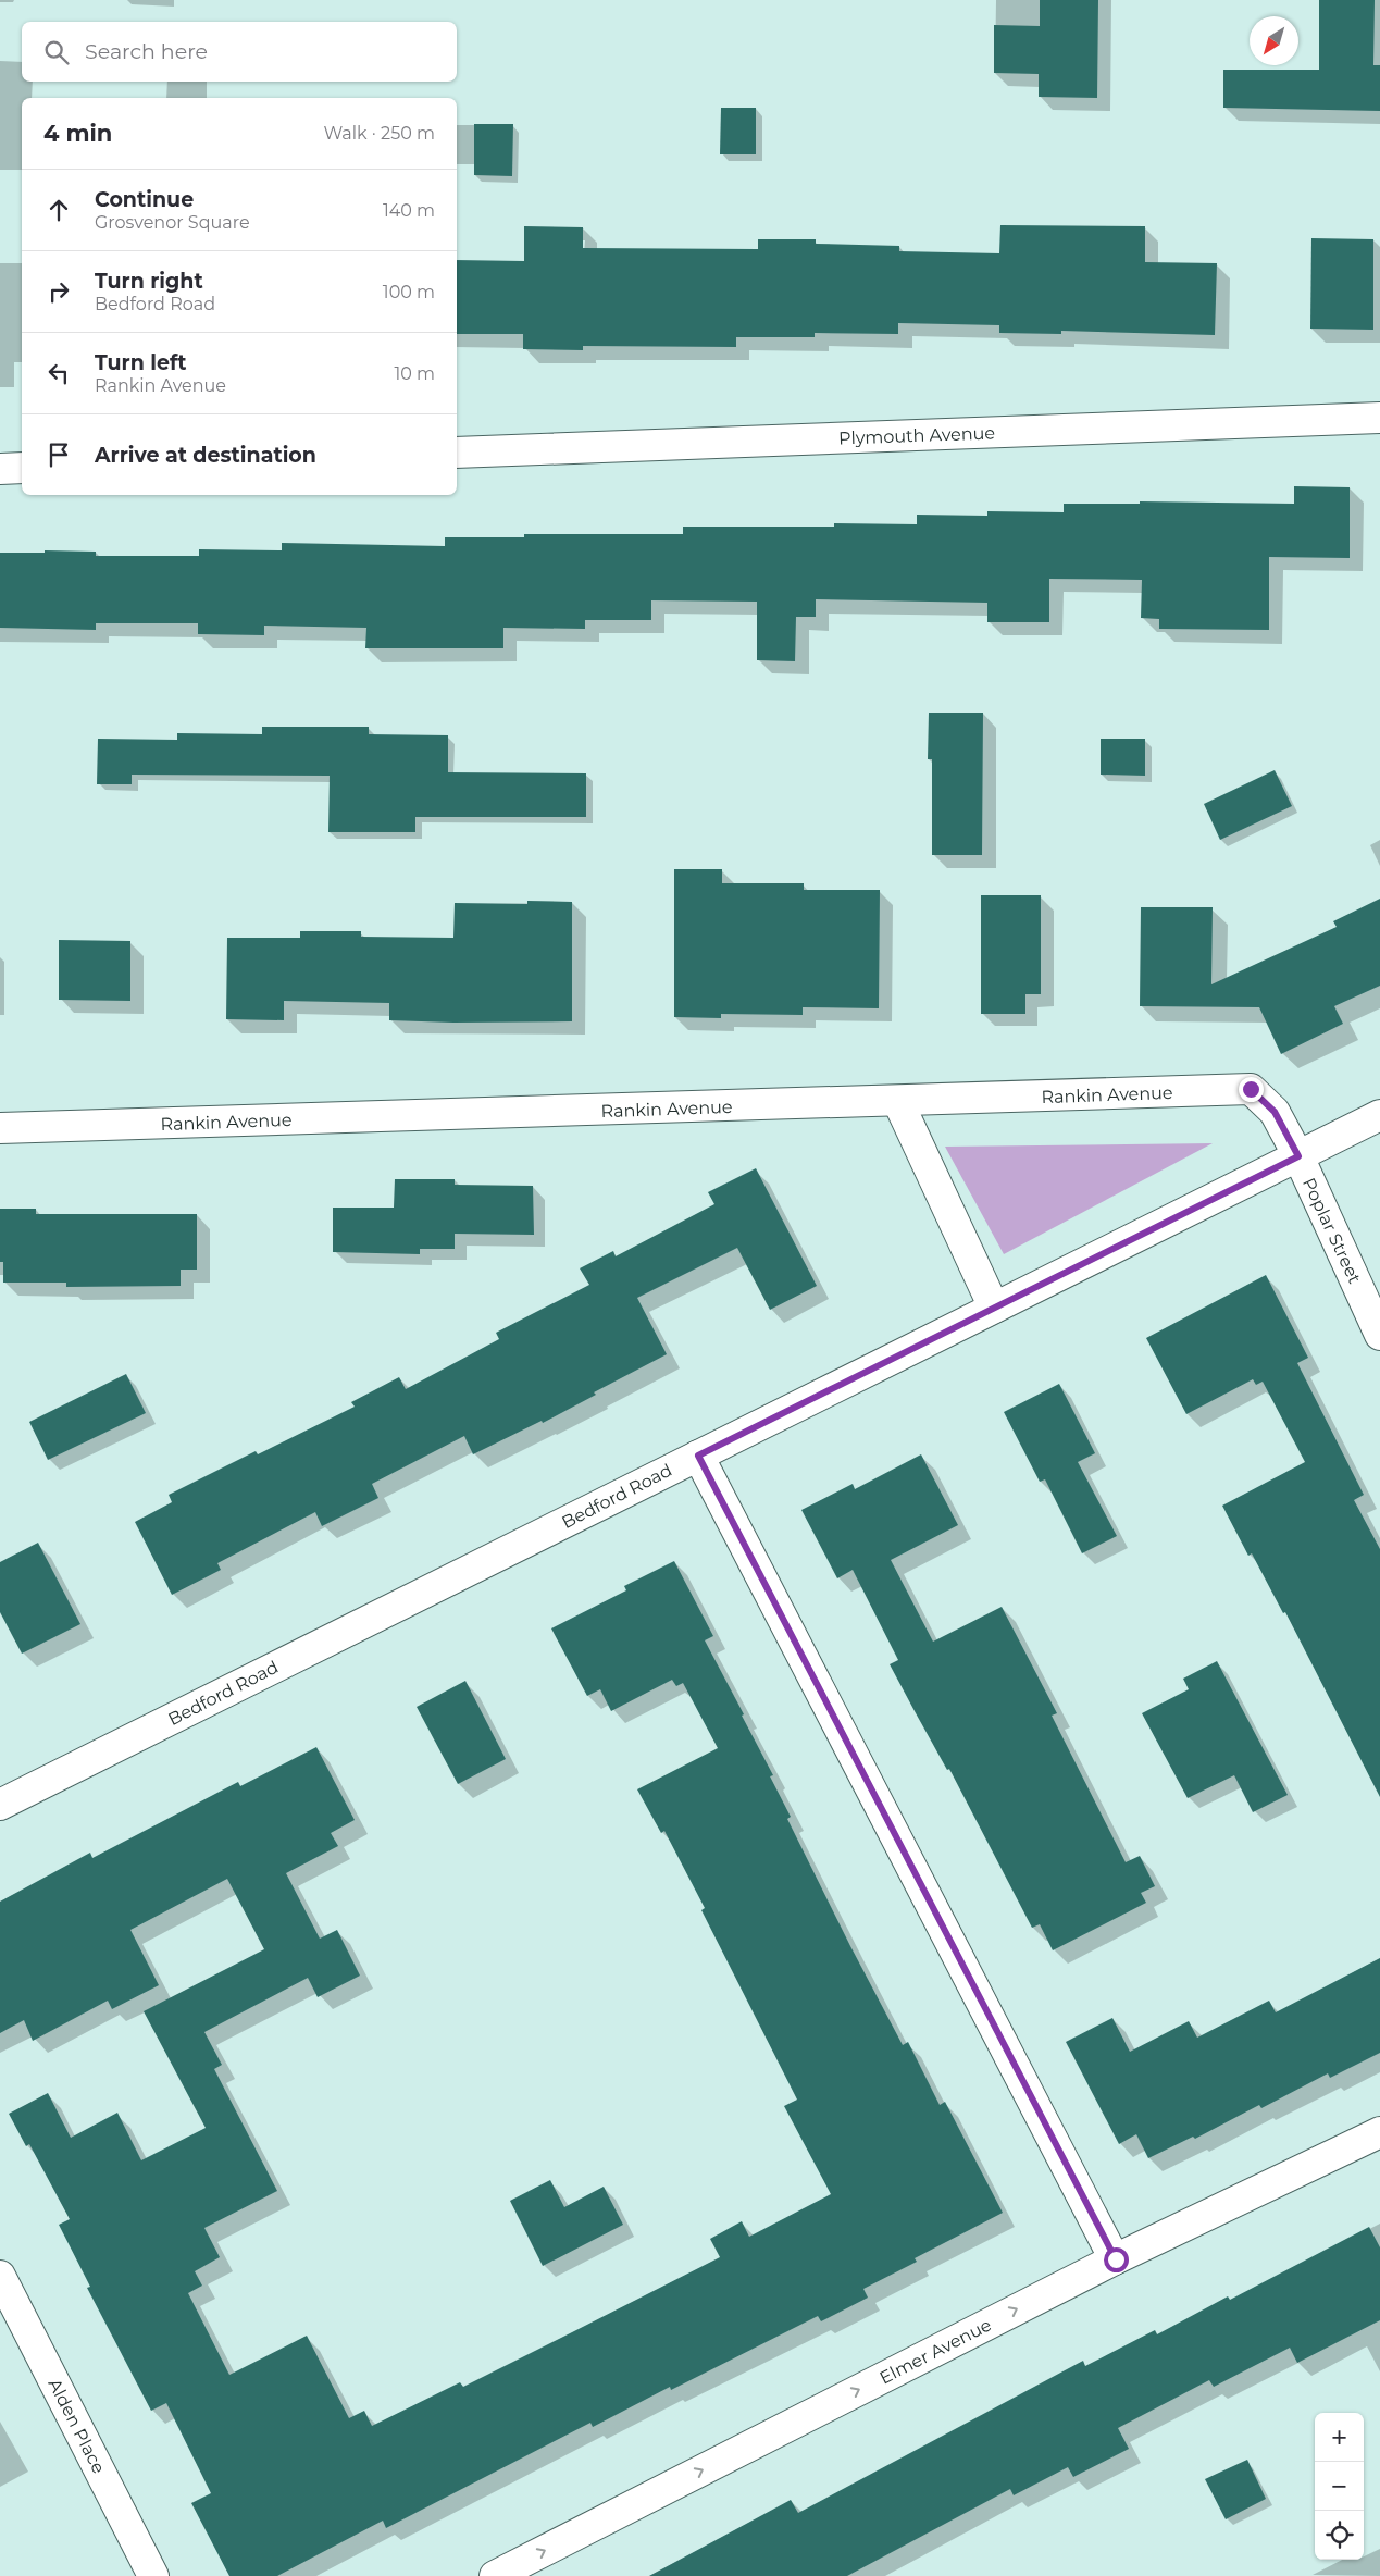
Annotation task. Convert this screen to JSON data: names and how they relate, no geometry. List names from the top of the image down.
{
  "streets": {
    "street": [
      "Plymouth Avenue",
      "Rankin Avenue",
      "Poplar Street",
      "Bedford Road",
      "Elmer Avenue",
      "Alden Place"
    ]
  },
  "crossings": [
    ["Rankin Avenue", "Poplar Street"],
    ["Rankin Avenue", "Bedford Road"],
    ["Poplar Street", "Bedford Road"]
  ],
  "one_way": ["Elmer Avenue"],
  "north": "bottom left",
  "page": {
    "search": "Search here",
    "heading": ["4 min", "Walk · 250 m"],
    "list": [
      ["Continue", "Grosvenor Square", "140 m"],
      ["Turn right", "Bedford Road", "100 m"],
      ["Turn left", "Rankin Avenue", "10 m"],
      "Arrive at destination"
    ],
    "map_buttons": ["+", "−"]
  }
}
